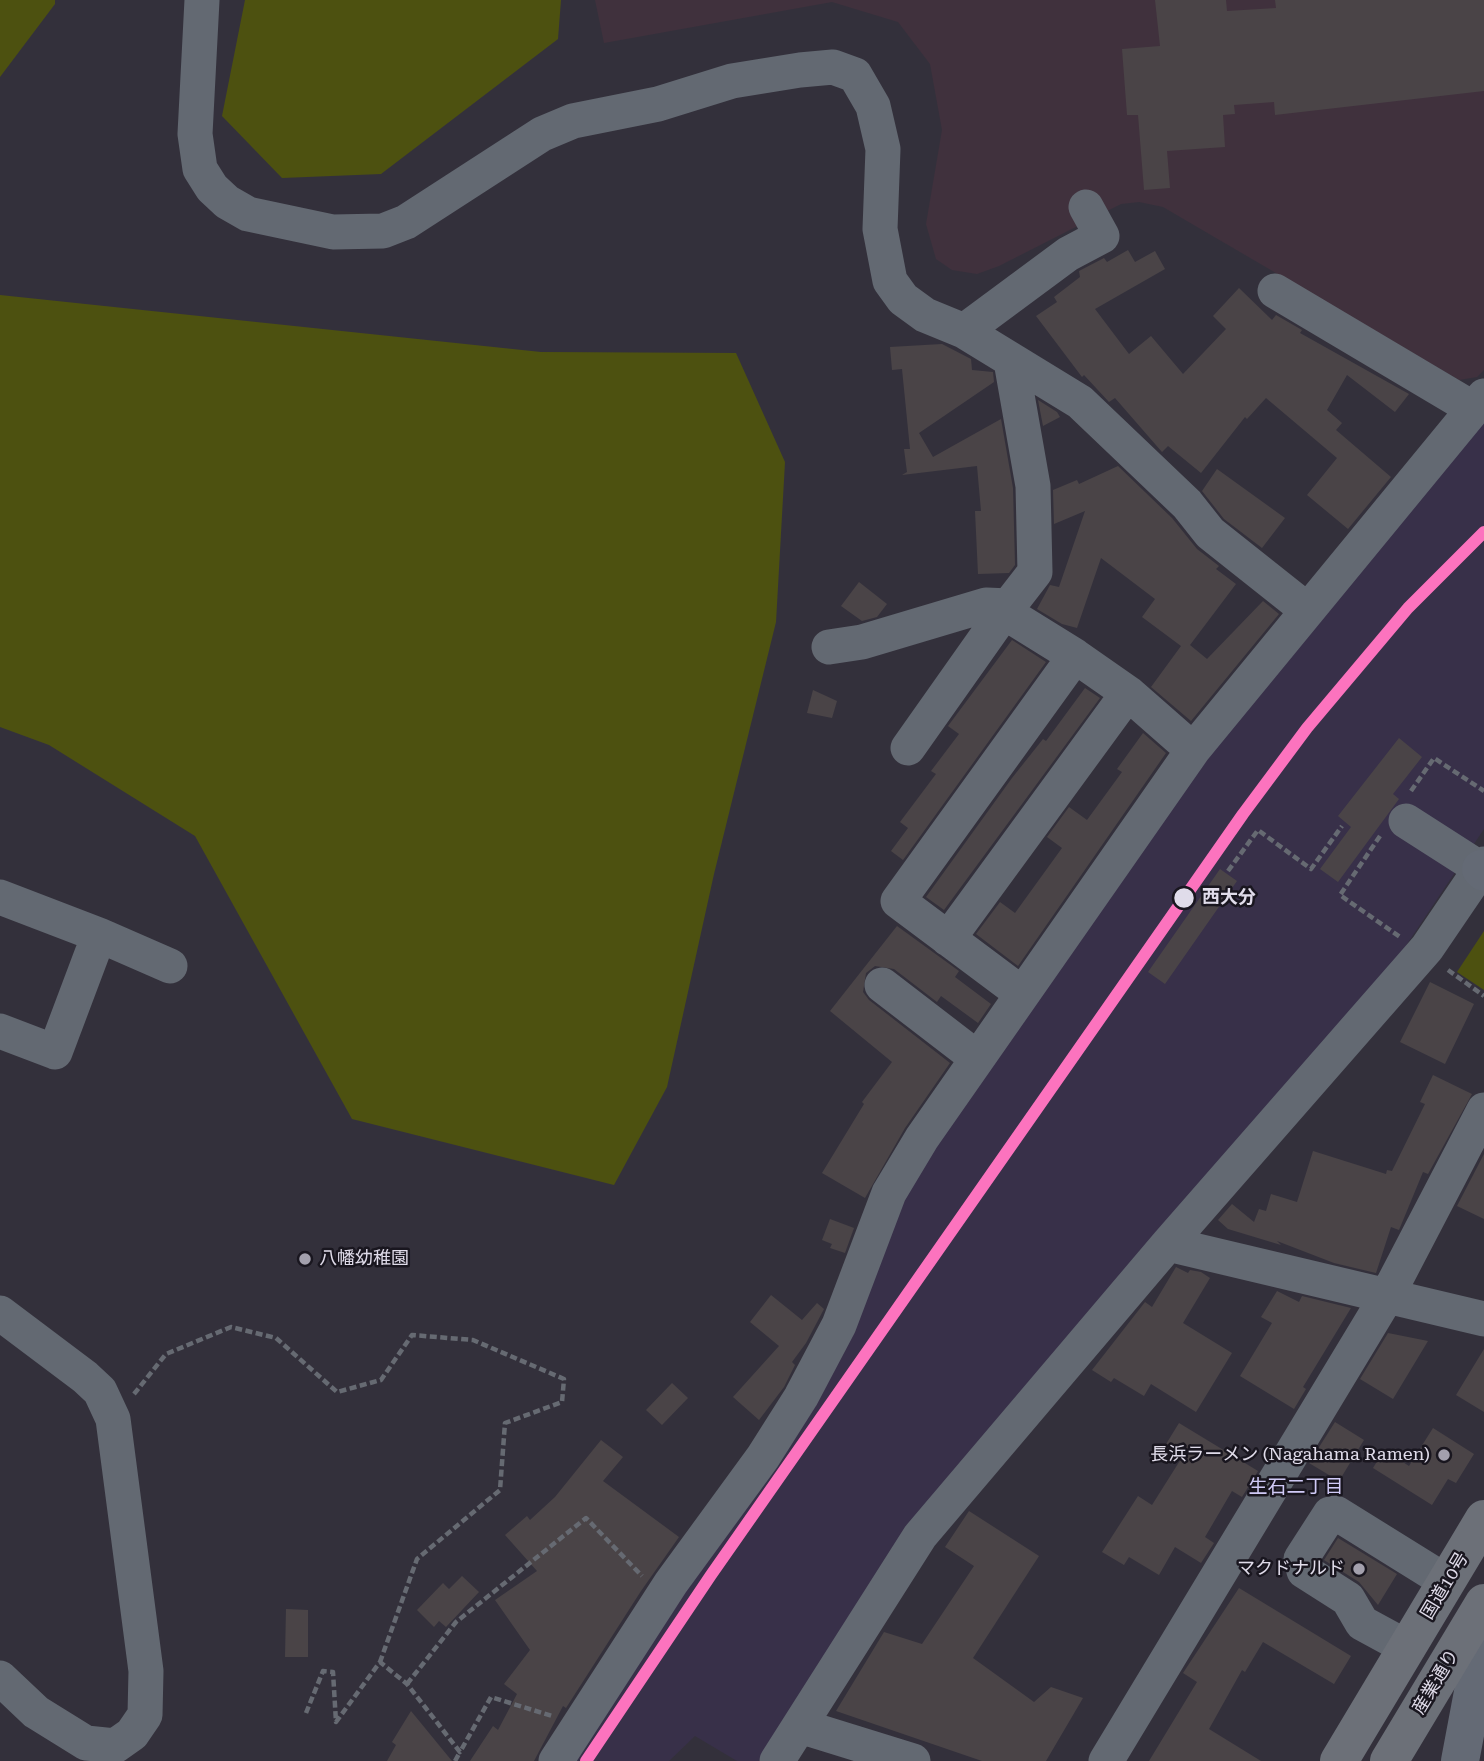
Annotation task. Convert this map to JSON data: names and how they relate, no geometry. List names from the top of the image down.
{
  "streets": {
    "highway": ["国道10号", "産業通り"]
  },
  "districts": ["生石二丁目"],
  "places": [
    "西大分",
    "八幡幼稚園",
    "長浜ラーメン (Nagahama Ramen)",
    "マクドナルド"
  ]
}
